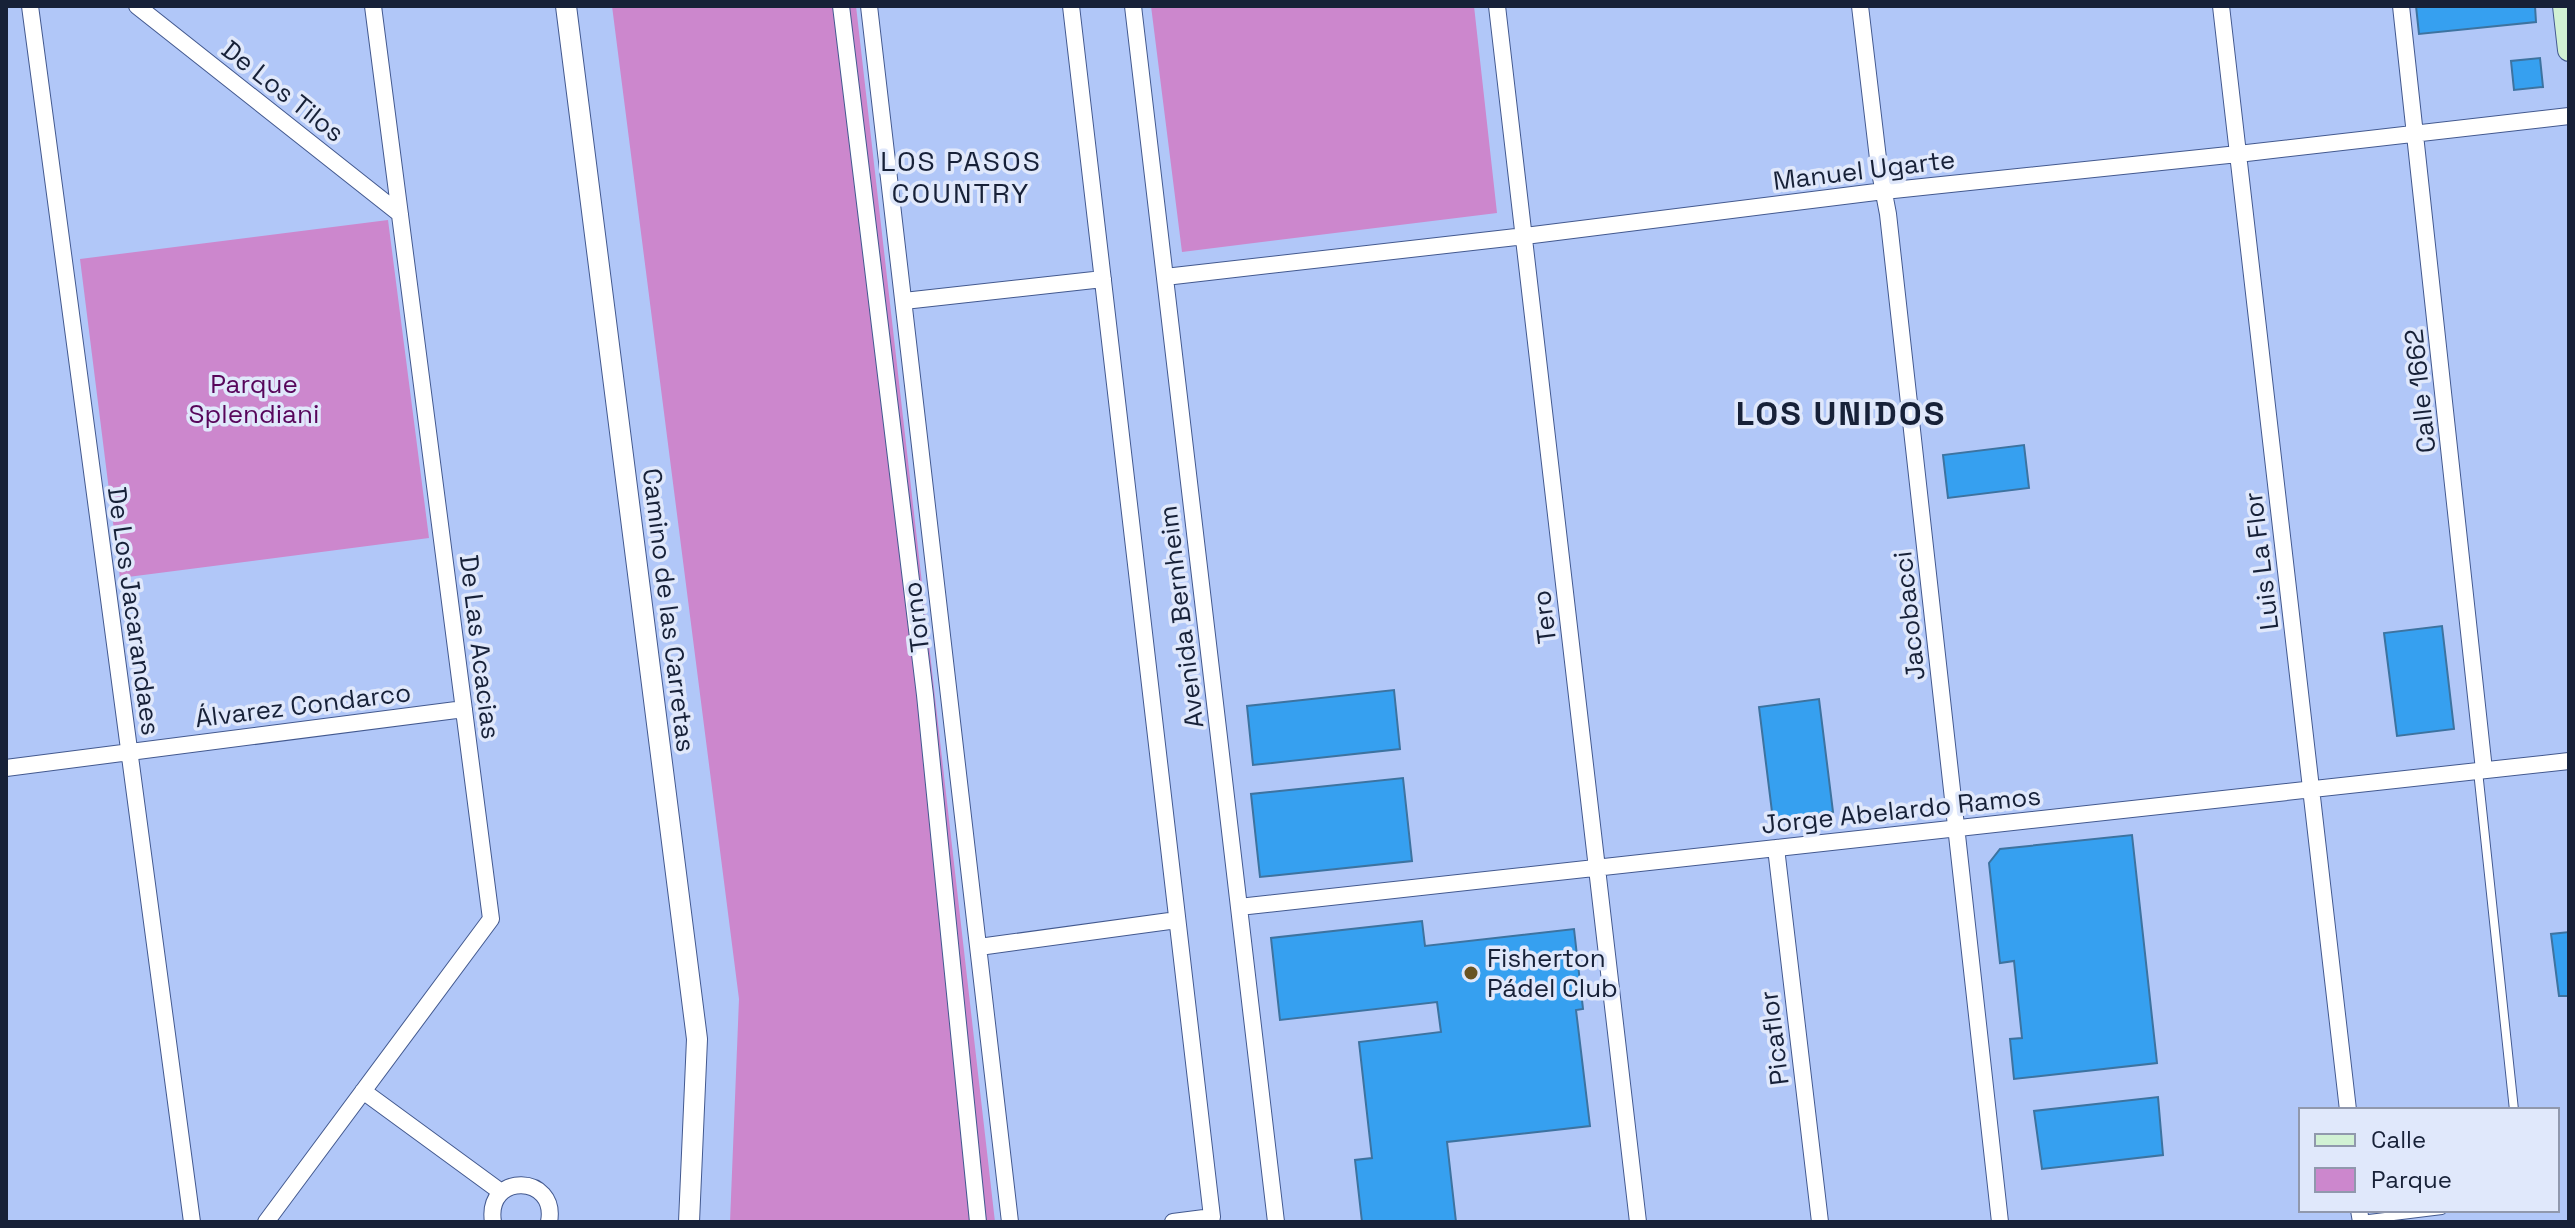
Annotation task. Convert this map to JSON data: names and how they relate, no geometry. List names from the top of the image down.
{
  "streets": {
    "street": [
      "De Los Tilos",
      "Manuel Ugarte",
      "Calle 1662",
      "Luis La Flor",
      "Camino de las Carretas",
      "De Los Jacarandaes",
      "Jacobacci",
      "Torno",
      "Avenida Bernheim",
      "Tero",
      "De Las Acacias",
      "Álvarez Condarco",
      "Jorge Abelardo Ramos",
      "Picaflor"
    ]
  },
  "crossings": [
    ["De Los Tilos", "De Las Acacias"],
    ["Manuel Ugarte", "Calle 1662"],
    ["Manuel Ugarte", "Luis La Flor"],
    ["Manuel Ugarte", "Jacobacci"],
    ["Manuel Ugarte", "Avenida Bernheim"],
    ["Manuel Ugarte", "Tero"],
    ["Calle 1662", "Jorge Abelardo Ramos"],
    ["Luis La Flor", "Jorge Abelardo Ramos"],
    ["De Los Jacarandaes", "Álvarez Condarco"],
    ["Jacobacci", "Jorge Abelardo Ramos"],
    ["Avenida Bernheim", "Jorge Abelardo Ramos"],
    ["Tero", "Jorge Abelardo Ramos"],
    ["De Las Acacias", "Álvarez Condarco"],
    ["Jorge Abelardo Ramos", "Picaflor"]
  ],
  "districts": ["LOS PASOS COUNTRY", "LOS UNIDOS"],
  "parks": ["Parque Splendiani"],
  "places": ["Fisherton Pádel Club"],
  "legend": ["Calle", "Parque"]
}
